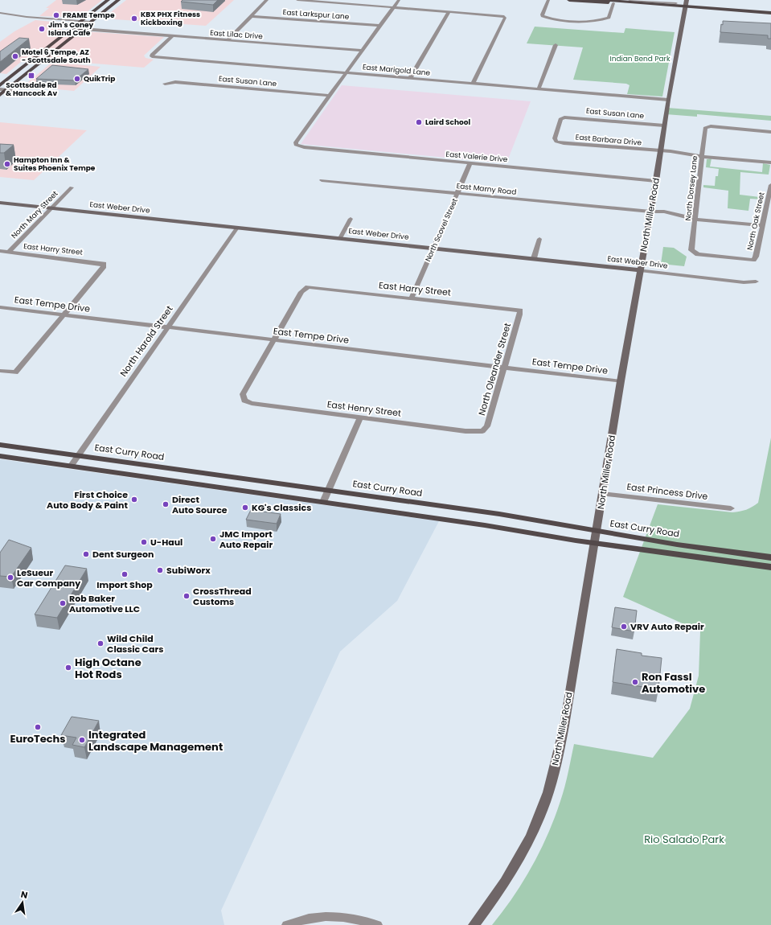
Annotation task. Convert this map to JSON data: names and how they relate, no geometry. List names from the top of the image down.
{
  "streets": {
    "main road": ["East Curry Road"],
    "street": [
      "East Larkspur Lane",
      "East Lilac Drive",
      "East Marigold Lane",
      "East Susan Lane",
      "East Barbara Drive",
      "East Valerie Drive",
      "North Dorsey Lane",
      "East Marny Road",
      "East Weber Drive",
      "North Mary Street",
      "North Miller Road",
      "North Oak Street",
      "North Scovel Street",
      "East Harry Street",
      "East Tempe Drive",
      "North Harold Street",
      "North Oleander Street",
      "East Henry Street",
      "East Princess Drive"
    ]
  },
  "crossings": [
    ["East Lilac Drive", "East Marigold Lane"],
    ["East Marigold Lane", "North Miller Road"],
    ["East Susan Lane", "East Barbara Drive"],
    ["East Susan Lane", "East Valerie Drive"],
    ["East Susan Lane", "North Miller Road"],
    ["East Barbara Drive", "North Dorsey Lane"],
    ["East Barbara Drive", "North Miller Road"],
    ["East Valerie Drive", "North Miller Road"],
    ["East Valerie Drive", "North Scovel Street"],
    ["North Dorsey Lane", "East Marny Road"],
    ["North Dorsey Lane", "North Oak Street"],
    ["East Marny Road", "North Miller Road"],
    ["East Marny Road", "North Oak Street"],
    ["East Marny Road", "North Scovel Street"],
    ["East Weber Drive", "North Mary Street"],
    ["East Weber Drive", "North Miller Road"],
    ["East Weber Drive", "North Scovel Street"],
    ["East Weber Drive", "North Harold Street"],
    ["North Mary Street", "East Harry Street"],
    ["North Miller Road", "East Tempe Drive"],
    ["North Miller Road", "East Curry Road"],
    ["North Miller Road", "East Princess Drive"],
    ["North Scovel Street", "East Harry Street"],
    ["East Harry Street", "East Tempe Drive"],
    ["East Harry Street", "North Oleander Street"],
    ["East Harry Street", "East Henry Street"],
    ["East Tempe Drive", "North Harold Street"],
    ["East Tempe Drive", "North Oleander Street"],
    ["East Tempe Drive", "East Henry Street"],
    ["North Harold Street", "East Curry Road"],
    ["North Oleander Street", "East Henry Street"]
  ],
  "parks": ["Indian Bend Park", "Rio Salado Park"],
  "places": {
    "other": [
      "FRAME Tempe",
      "KBX PHX Fitness Kickboxing",
      "Jim's Coney Island Cafe",
      "Motel 6 Tempe, AZ - Scottsdale South",
      "QuikTrip",
      "Laird School",
      "Hampton Inn & Suites Phoenix Tempe",
      "First Choice Auto Body & Paint",
      "Direct Auto Source",
      "KG's Classics",
      "JMC Import Auto Repair",
      "U-Haul",
      "Dent Surgeon",
      "SubiWorx",
      "Import Shop",
      "LeSueur Car Company",
      "CrossThread Customs",
      "Rob Baker Automotive LLC",
      "VRV Auto Repair",
      "Wild Child Classic Cars",
      "High Octane Hot Rods",
      "Ron Fassl Automotive",
      "EuroTechs",
      "Integrated Landscape Management"
    ],
    "transit": ["Scottsdale Rd & Hancock Av"]
  },
  "north": "top"
}
